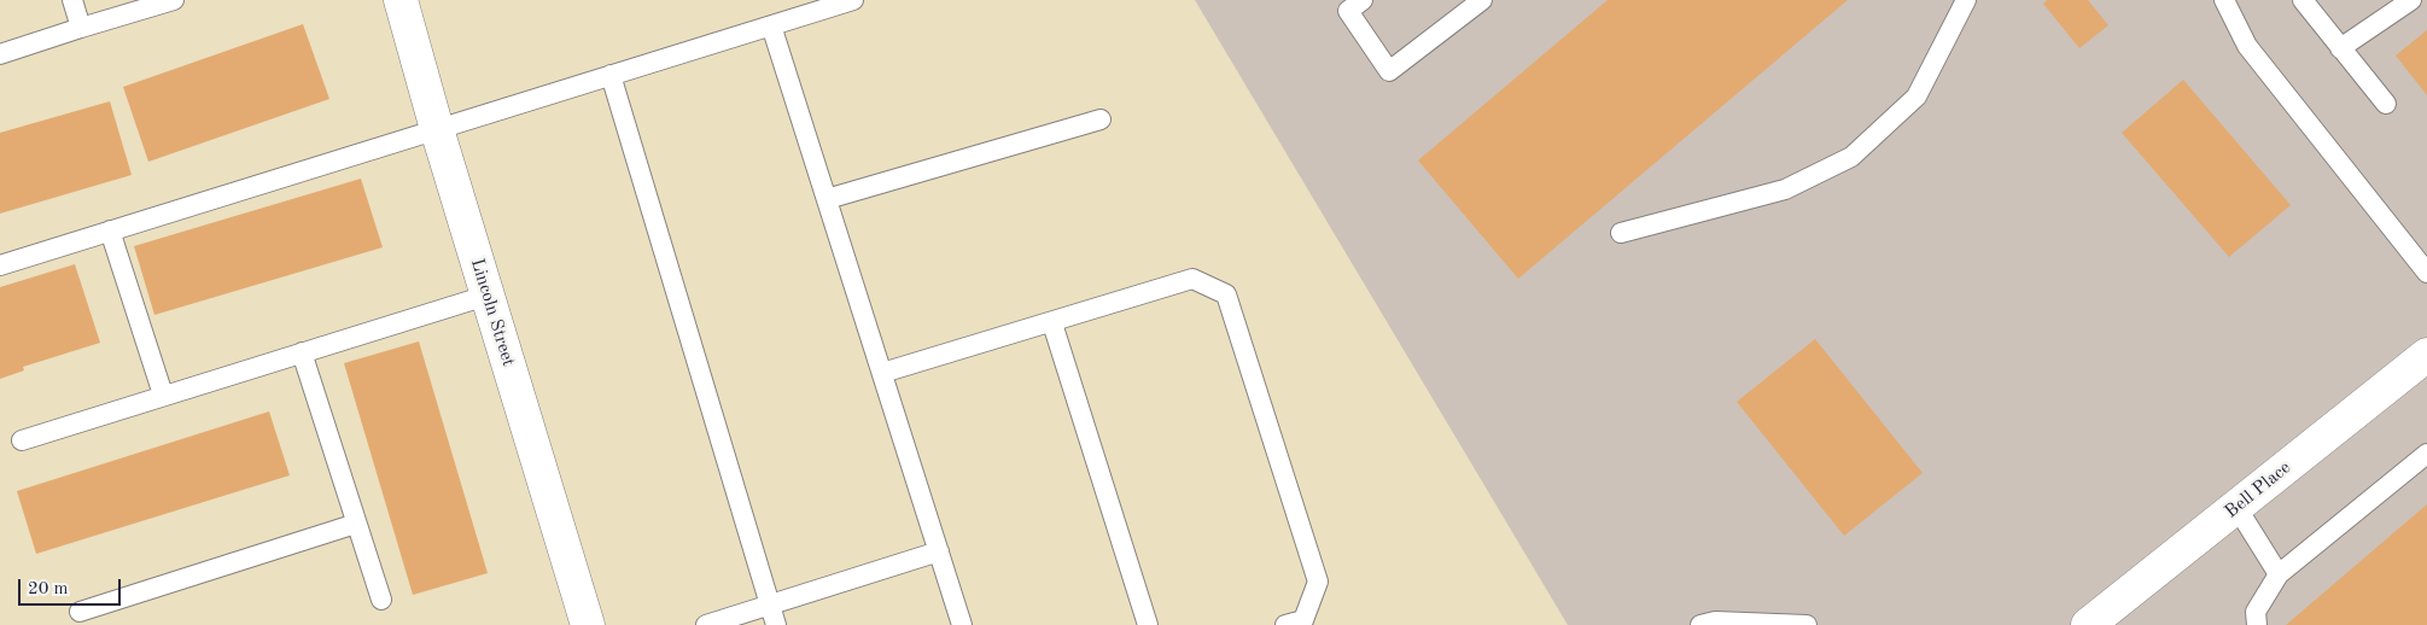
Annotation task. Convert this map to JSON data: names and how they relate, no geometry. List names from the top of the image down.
{
  "streets": {
    "street": ["Lincoln Street", "Bell Place"]
  },
  "scale_bar": "20 m"
}
